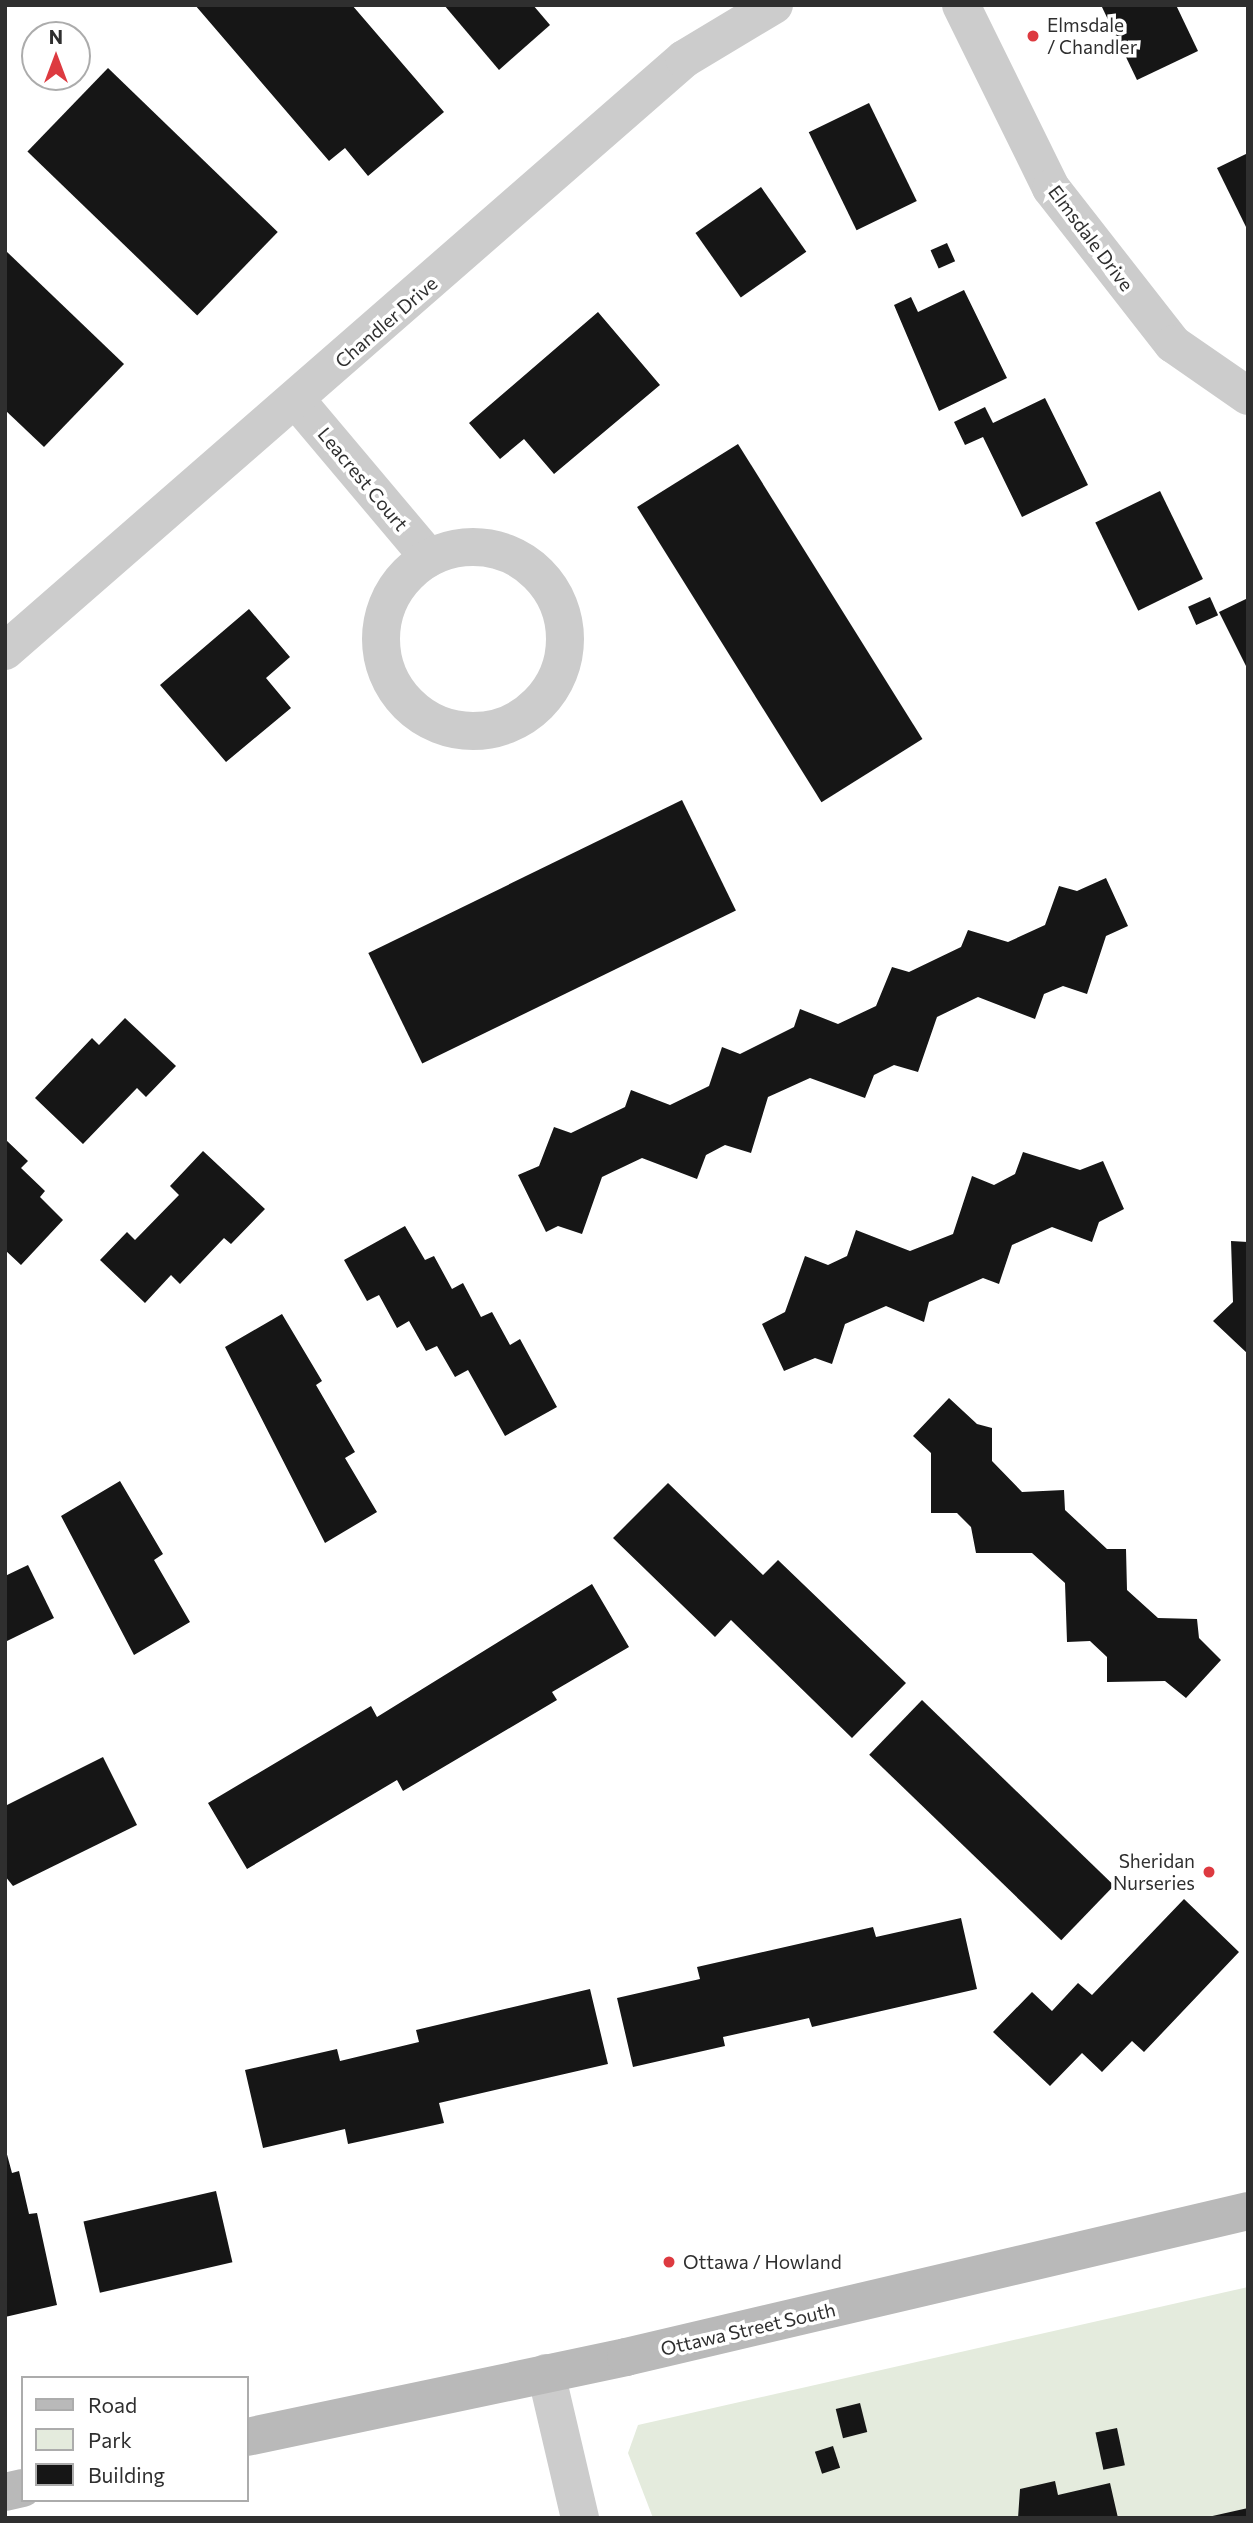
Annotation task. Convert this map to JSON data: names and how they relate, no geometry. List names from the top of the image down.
{
  "streets": {
    "main road": ["Ottawa Street South"],
    "street": ["Elmsdale Drive", "Chandler Drive", "Leacrest Court"]
  },
  "crossings": [
    ["Chandler Drive", "Leacrest Court"]
  ],
  "places": ["Elmsdale / Chandler", "Sheridan Nurseries", "Ottawa / Howland"],
  "legend": ["Road", "Park", "Building"],
  "north": "top"
}
